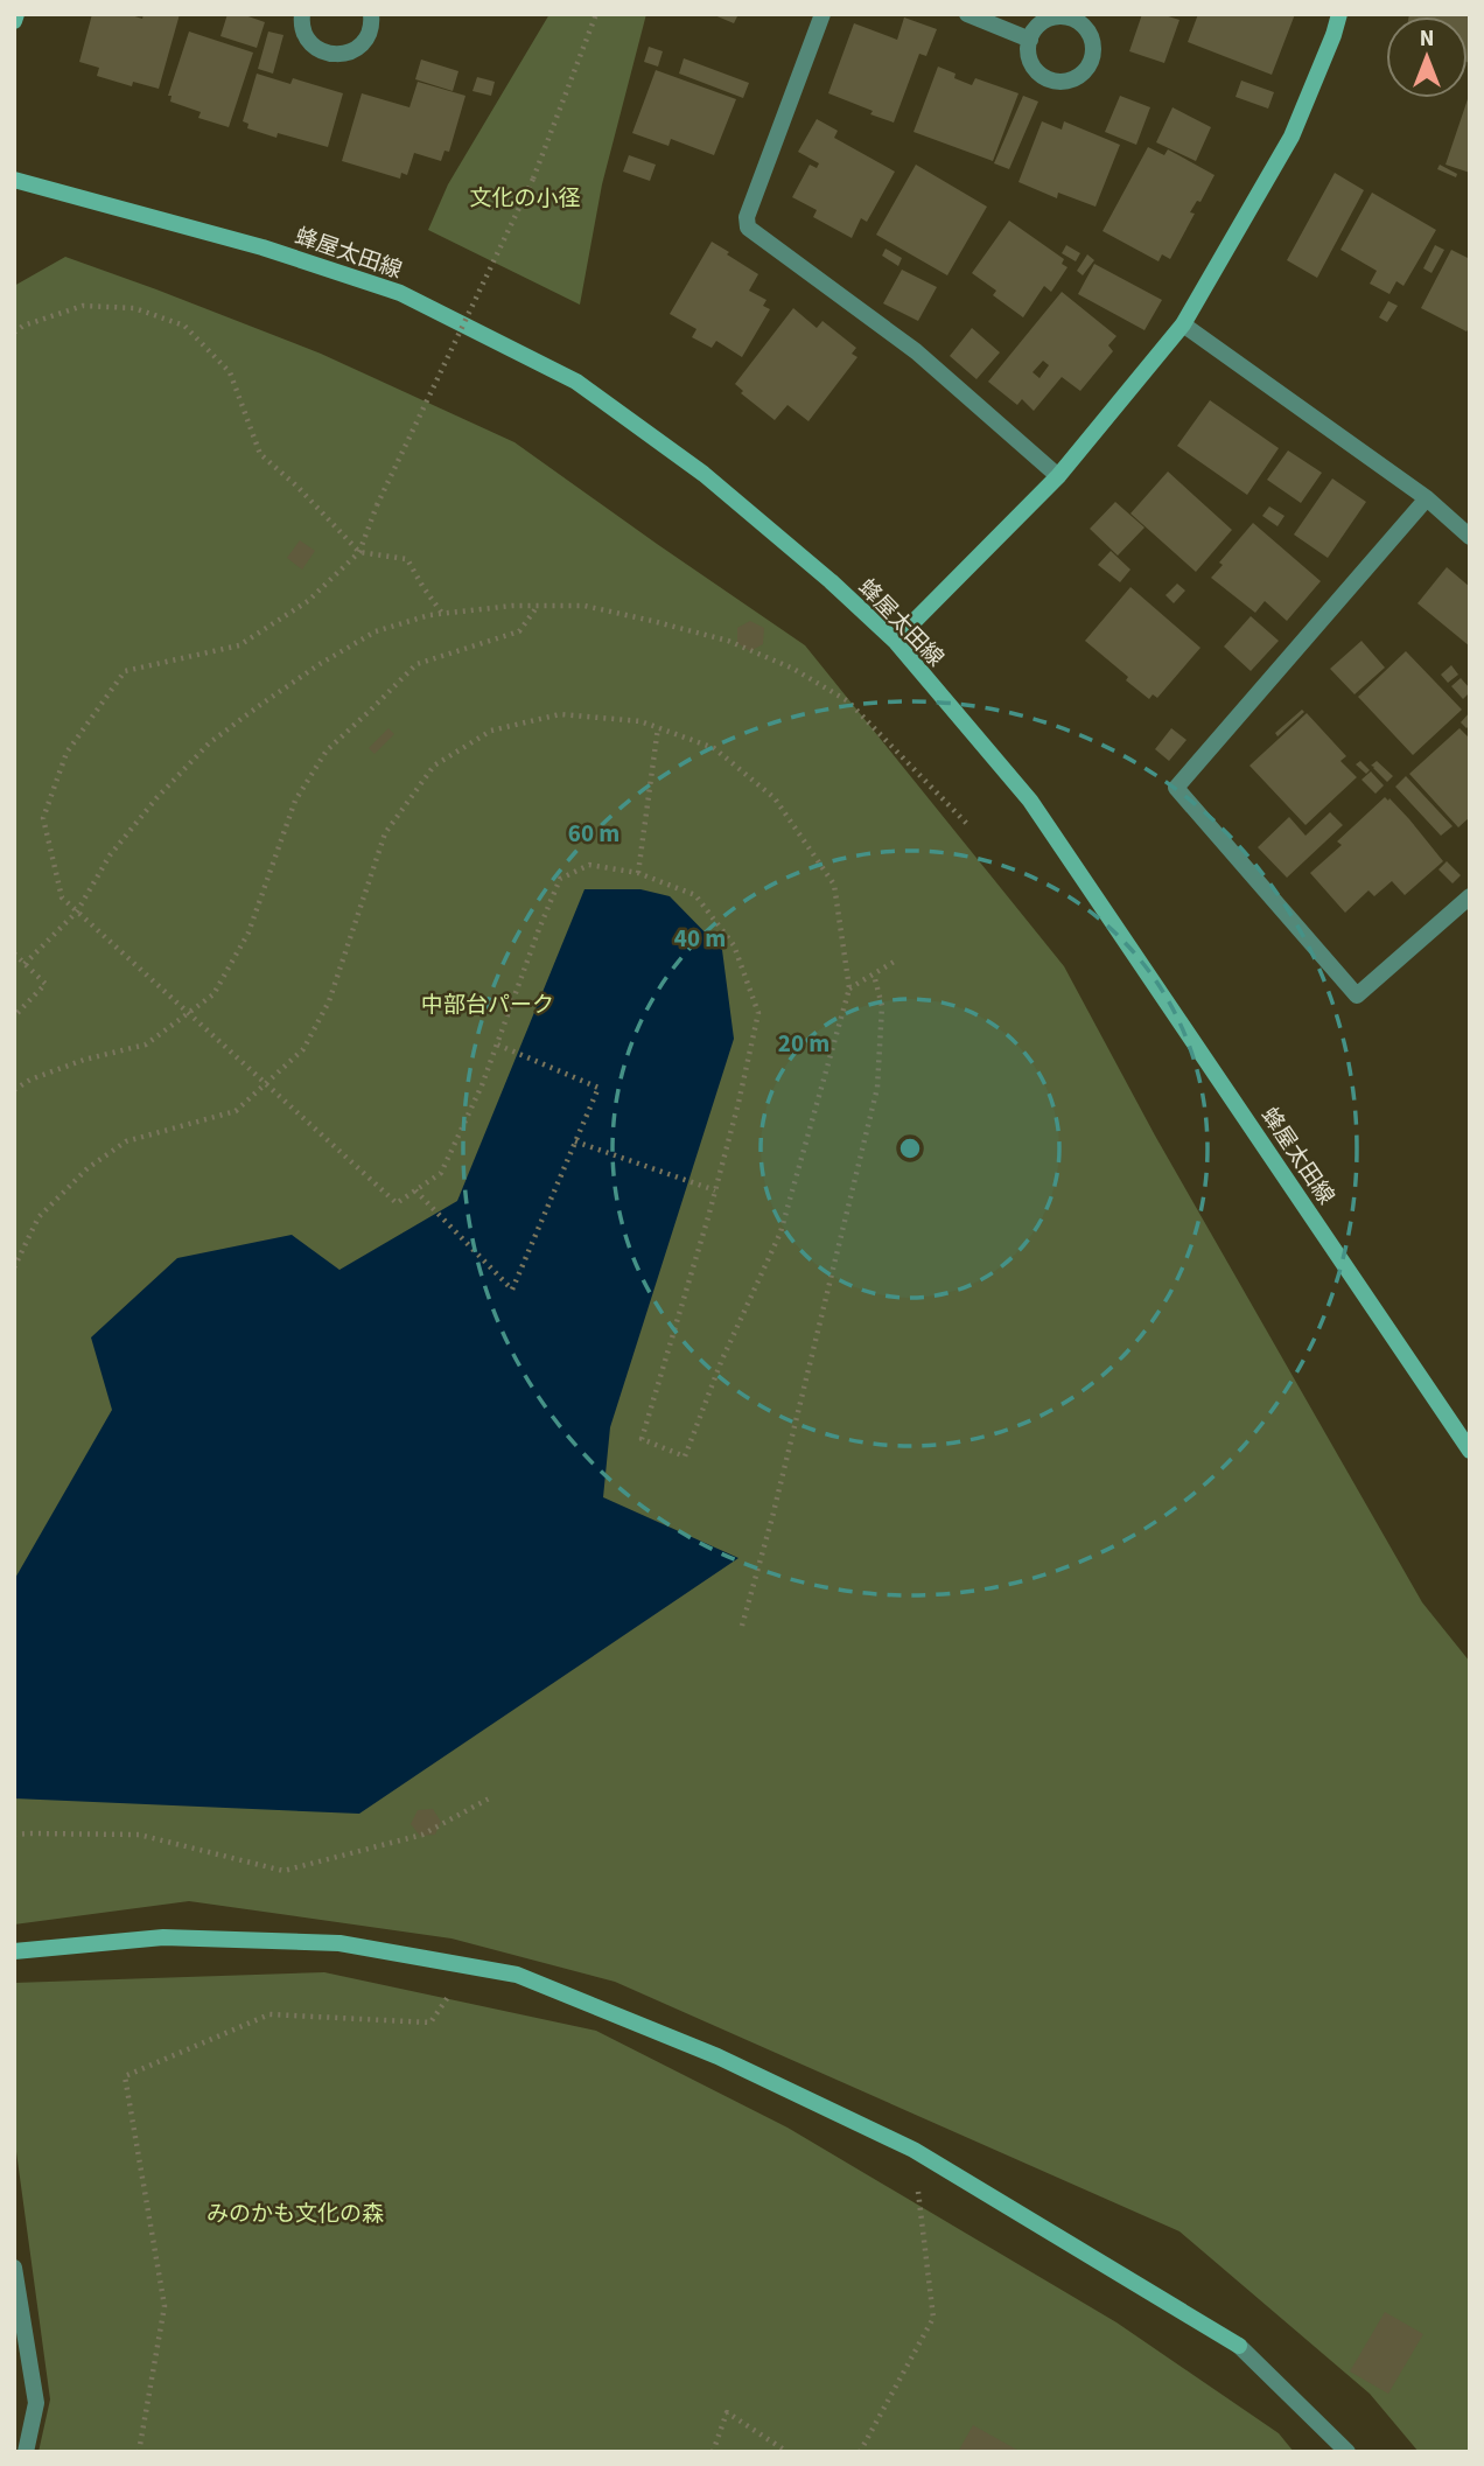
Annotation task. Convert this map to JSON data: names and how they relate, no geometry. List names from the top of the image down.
{
  "streets": {
    "street": ["蜂屋太田線"]
  },
  "parks": ["文化の小径", "中部台パーク", "みのかも文化の森"],
  "north": "top",
  "rings": ["60 m", "40 m", "20 m"]
}
